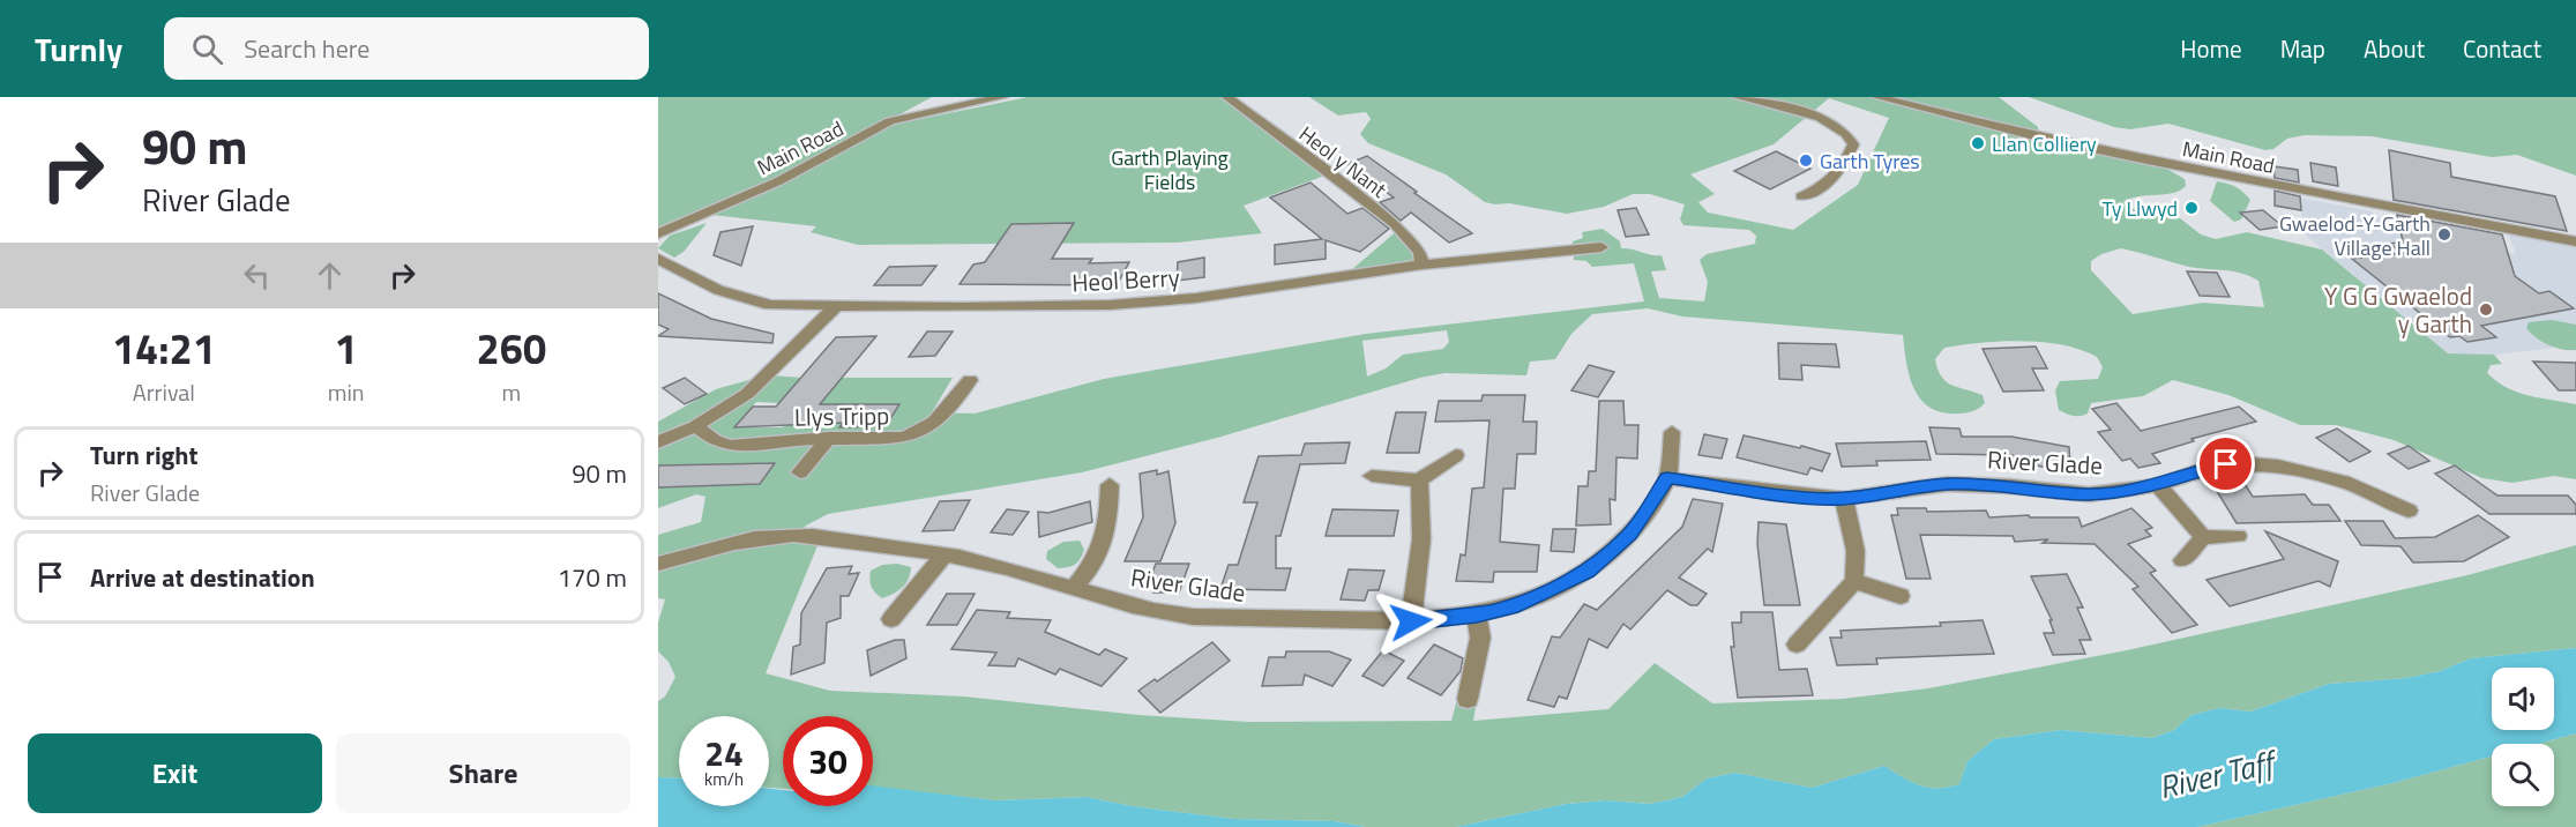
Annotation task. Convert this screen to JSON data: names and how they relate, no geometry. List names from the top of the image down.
{
  "streets": {
    "street": [
      "Main Road",
      "Heol y Nant",
      "Heol Berry",
      "Llys Tripp",
      "River Glade"
    ]
  },
  "crossings": [
    ["Heol y Nant", "Heol Berry"]
  ],
  "water": ["River Taff"],
  "parks": ["Garth Playing Fields"],
  "places": [
    "Llan Colliery",
    "Garth Tyres",
    "Ty Llwyd",
    "Gwaelod-Y-Garth Village Hall",
    "Y G G Gwaelod y Garth"
  ],
  "page": {
    "header": "Turnly",
    "search": "Search here",
    "nav": [
      "Home",
      "Map",
      "About",
      "Contact"
    ],
    "turn": ["90 m", "River Glade"],
    "eta": [
      "14:21",
      "Arrival",
      "1",
      "min",
      "260",
      "m"
    ],
    "list": [
      {
        "name": "Turn right",
        "note": "River Glade",
        "value": "90 m"
      },
      {
        "name": "Arrive at destination",
        "value": "170 m"
      }
    ],
    "speed": "24 km/h",
    "limit": "30",
    "buttons": ["Exit", "Share"]
  }
}
